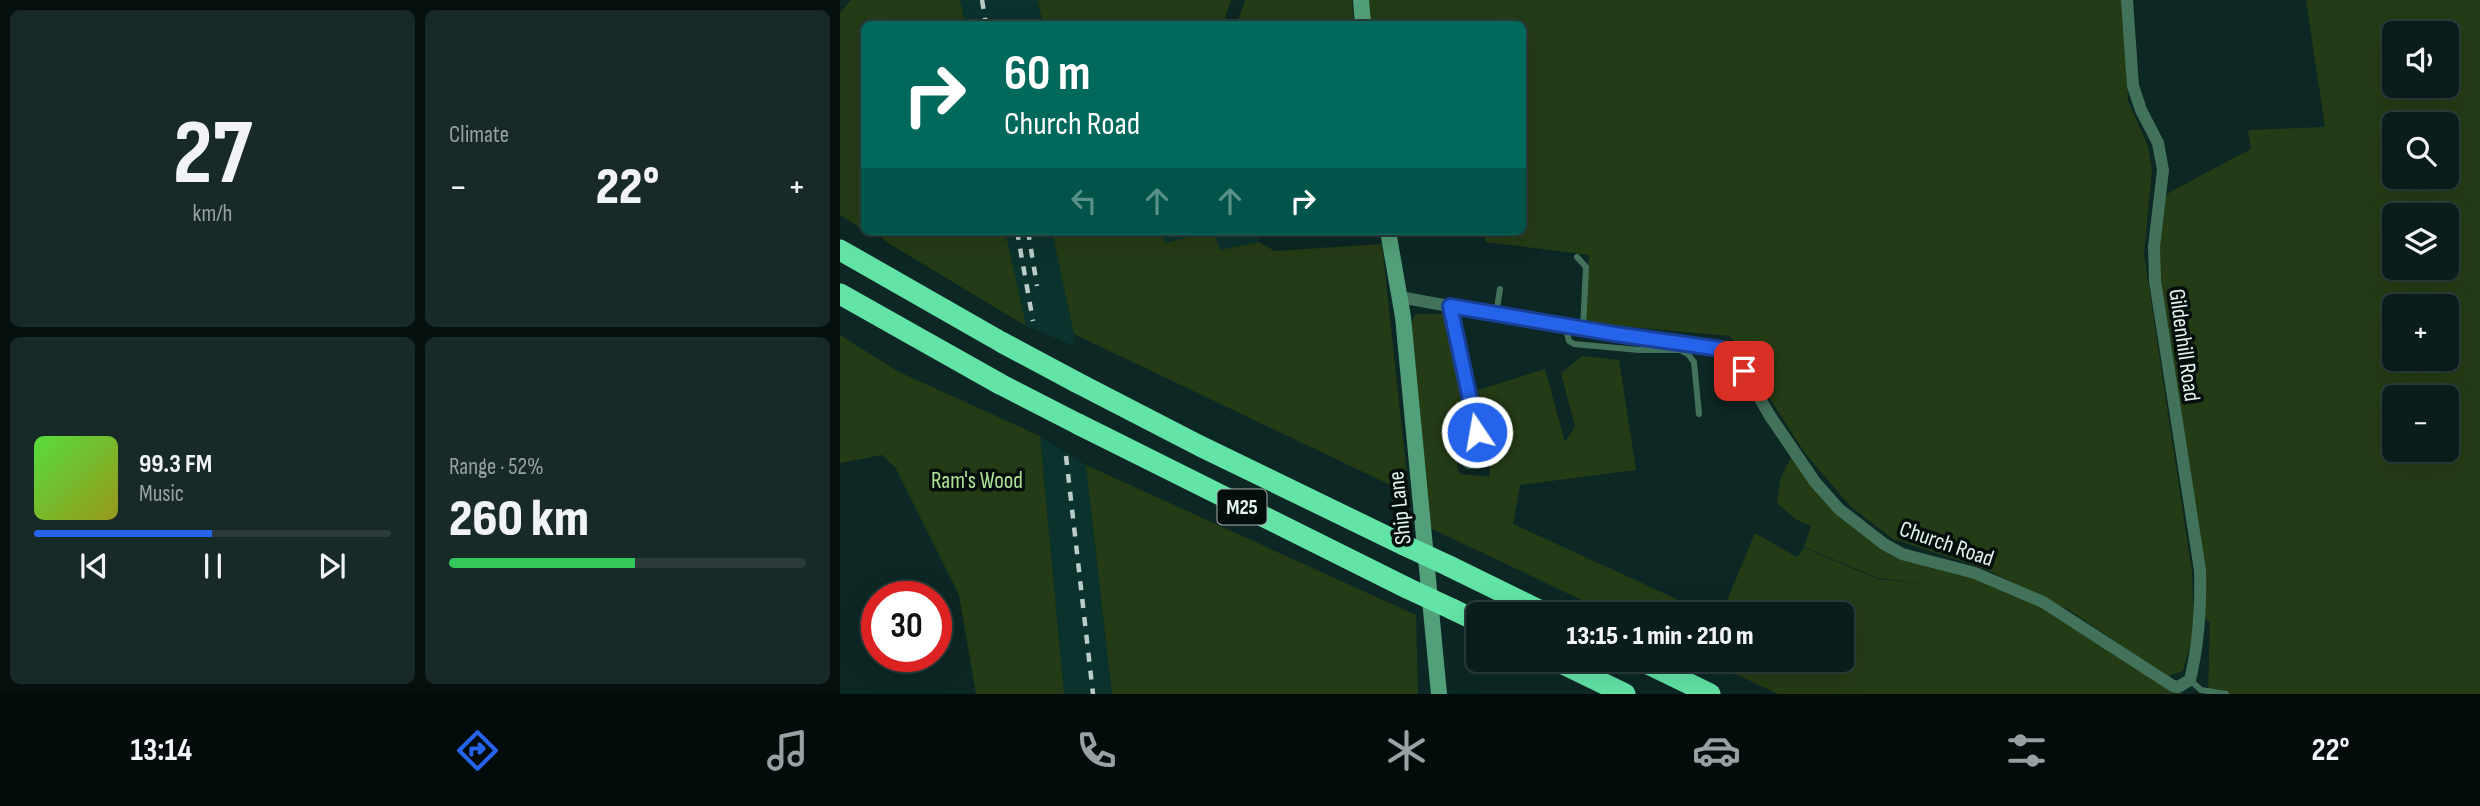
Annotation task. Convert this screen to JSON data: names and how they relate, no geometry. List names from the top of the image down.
{
  "streets": {
    "highway": ["M25"],
    "street": ["Gildenhill Road", "Ship Lane", "Church Road"]
  },
  "crossings": [
    ["Gildenhill Road", "Church Road"],
    ["Ship Lane", "Church Road"]
  ],
  "parks": ["Ram's Wood"],
  "page": {
    "tile": [
      ["27", "km/h"],
      "Climate",
      ["Range · 52%", "260 km"]
    ],
    "map_buttons": ["+", "−"],
    "turn": ["60 m", "Church Road"],
    "heat": ["−", "22°", "+"],
    "song": ["99.3 FM", "Music"],
    "limit": "30",
    "trip": "13:15 · 1 min · 210 m",
    "tabs": ["13:14", "22°"]
  }
}
